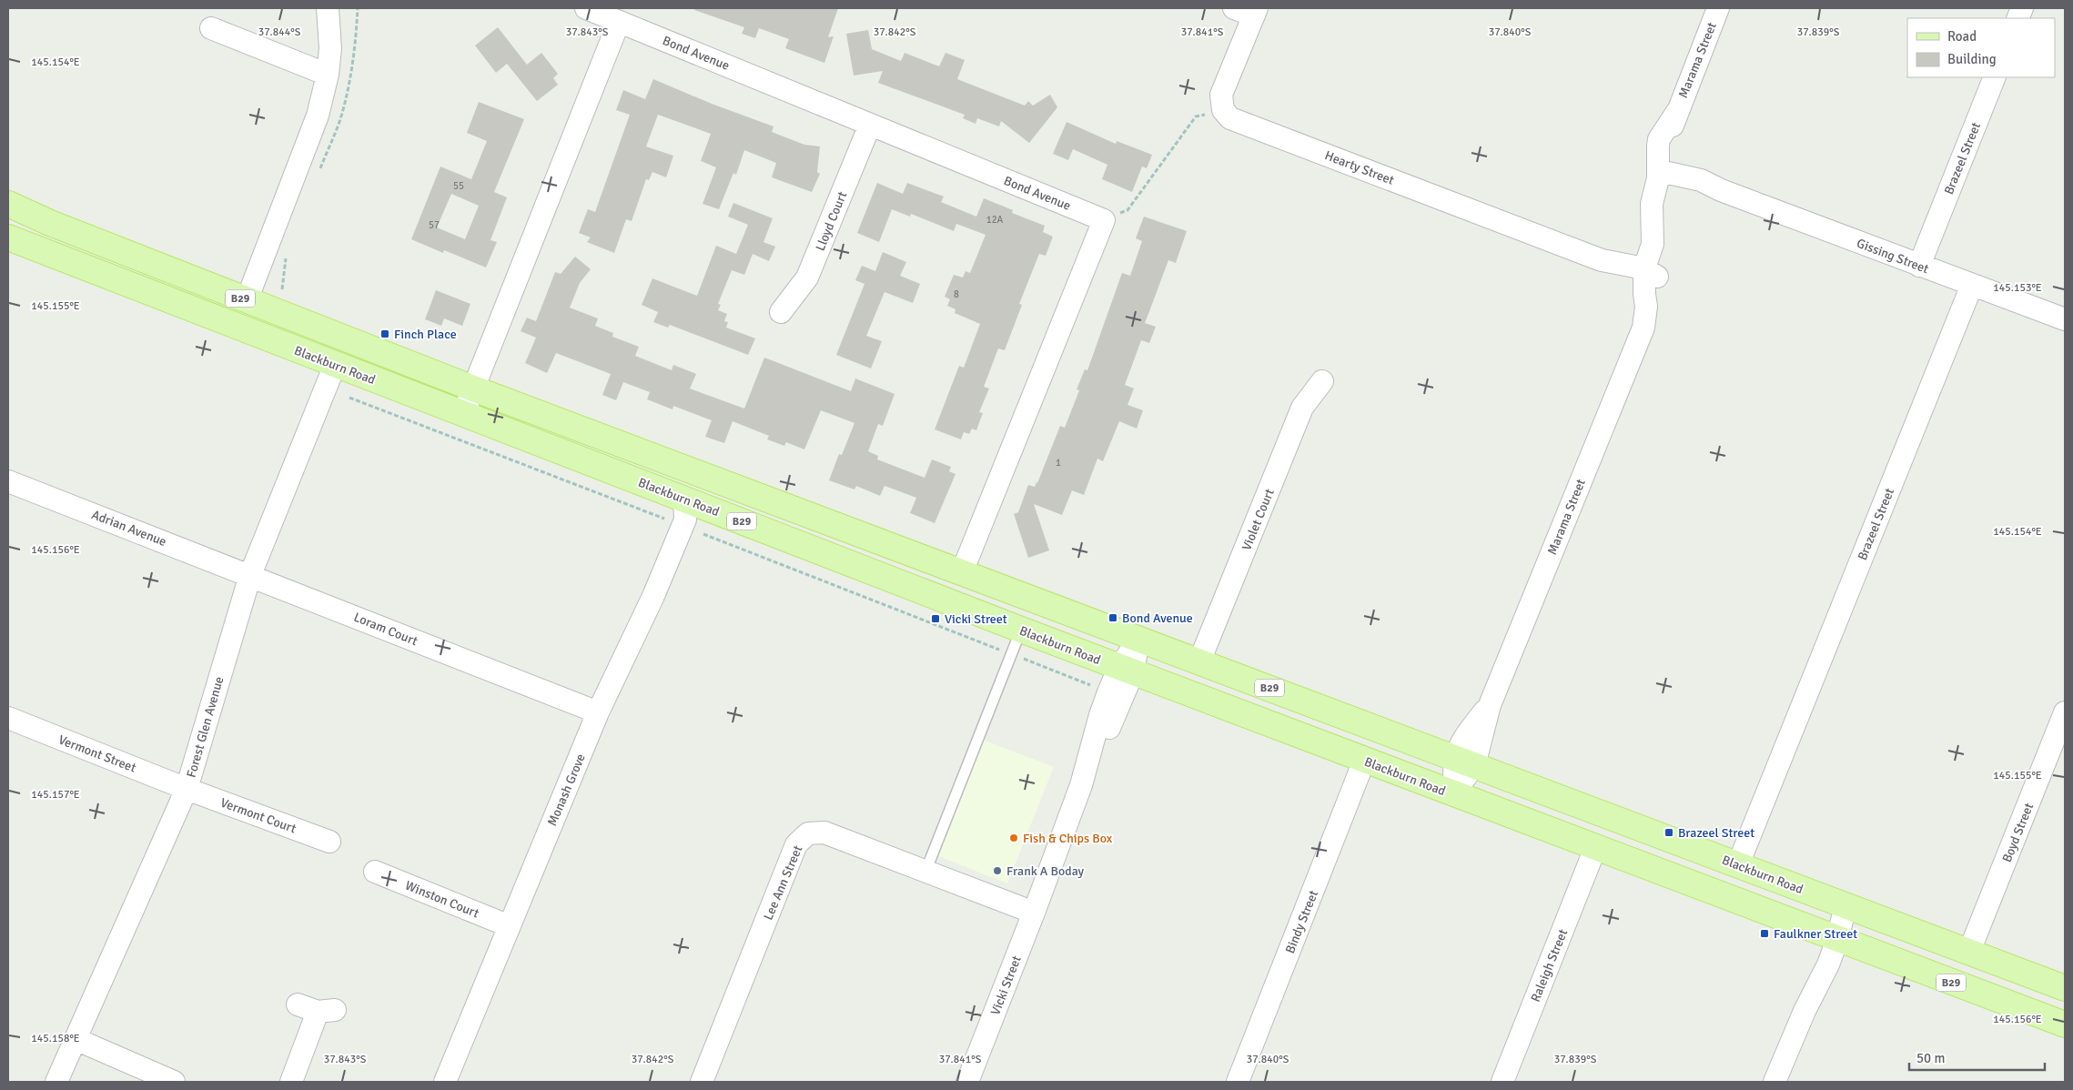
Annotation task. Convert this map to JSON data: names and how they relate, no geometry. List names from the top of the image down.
{
  "streets": {
    "main road": ["B29", "Blackburn Road"],
    "street": [
      "Bond Avenue",
      "Marama Street",
      "Brazeel Street",
      "Hearty Street",
      "Lloyd Court",
      "Gissing Street",
      "Violet Court",
      "Adrian Avenue",
      "Loram Court",
      "Forest Glen Avenue",
      "Vermont Street",
      "Monash Grove",
      "Vermont Court",
      "Boyd Street",
      "Lee Ann Street",
      "Winston Court",
      "Bindy Street",
      "Raleigh Street",
      "Vicki Street"
    ]
  },
  "crossings": [
    ["Bond Avenue", "Lloyd Court"],
    ["Marama Street", "Hearty Street"],
    ["Marama Street", "Gissing Street"],
    ["Marama Street", "Blackburn Road"],
    ["Brazeel Street", "Gissing Street"],
    ["Brazeel Street", "Blackburn Road"],
    ["Blackburn Road", "Violet Court"],
    ["Blackburn Road", "Forest Glen Avenue"],
    ["Blackburn Road", "Monash Grove"],
    ["Blackburn Road", "Boyd Street"],
    ["Blackburn Road", "Bindy Street"],
    ["Blackburn Road", "Raleigh Street"],
    ["Blackburn Road", "Vicki Street"],
    ["Adrian Avenue", "Loram Court"],
    ["Adrian Avenue", "Forest Glen Avenue"],
    ["Loram Court", "Forest Glen Avenue"],
    ["Loram Court", "Monash Grove"],
    ["Forest Glen Avenue", "Vermont Street"],
    ["Forest Glen Avenue", "Vermont Court"],
    ["Vermont Street", "Vermont Court"],
    ["Monash Grove", "Winston Court"],
    ["Lee Ann Street", "Vicki Street"]
  ],
  "places": {
    "transit": [
      "Finch Place",
      "Bond Avenue",
      "Vicki Street",
      "Brazeel Street",
      "Faulkner Street"
    ],
    "other": ["Fish & Chips Box", "Frank A Boday"]
  },
  "house_numbers": [
    "55",
    "12A",
    "57",
    "8",
    "1"
  ],
  "legend": ["Road", "Building"],
  "scale_bar": "50 m",
  "coordinates": [
    "37.844°S",
    "37.843°S",
    "37.842°S",
    "37.841°S",
    "37.840°S",
    "37.839°S",
    "145.154°E",
    "145.153°E",
    "145.155°E",
    "145.156°E",
    "145.157°E",
    "145.158°E"
  ]
}
